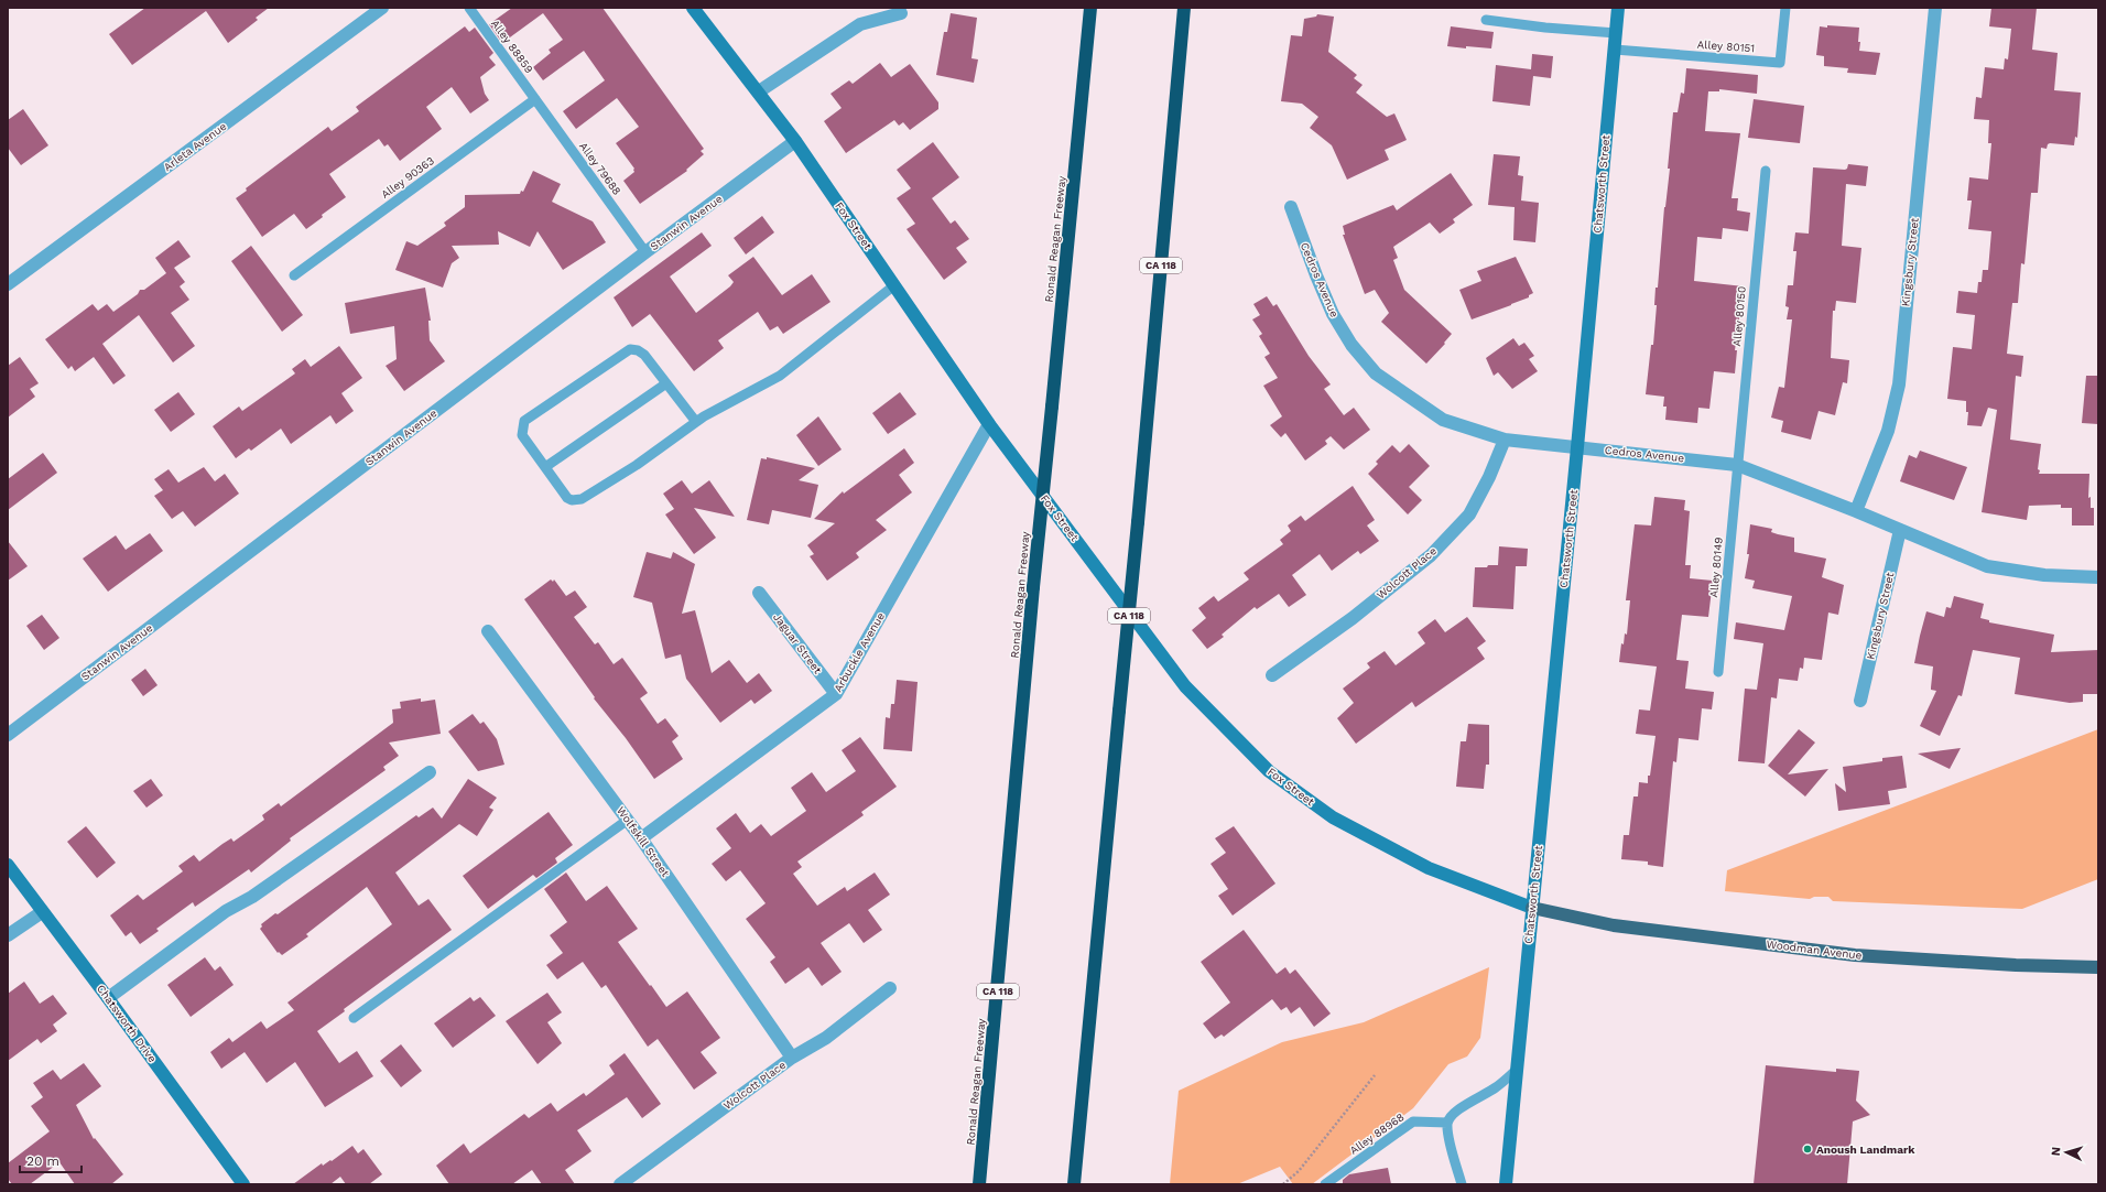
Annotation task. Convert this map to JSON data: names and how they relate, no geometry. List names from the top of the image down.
{
  "streets": {
    "highway": ["Ronald Reagan Freeway", "CA 118"],
    "main road": [
      "Chatsworth Street",
      "Fox Street",
      "Woodman Avenue",
      "Chatsworth Drive"
    ],
    "street": [
      "Arleta Avenue",
      "Stanwin Avenue",
      "Kingsbury Street",
      "Cedros Avenue",
      "Wolcott Place",
      "Jaguar Street",
      "Arbuckle Avenue",
      "Wolfskill Street"
    ],
    "lane": [
      "Alley 88859",
      "Alley 80151",
      "Alley 79688",
      "Alley 90363",
      "Alley 80150",
      "Alley 80149",
      "Alley 88968"
    ]
  },
  "crossings": [
    ["Alley 88859", "Alley 79688"],
    ["Alley 88859", "Alley 90363"],
    ["Alley 80151", "Chatsworth Street"],
    ["Alley 79688", "Alley 90363"],
    ["Alley 79688", "Stanwin Avenue"],
    ["Chatsworth Street", "Fox Street"],
    ["Chatsworth Street", "Cedros Avenue"],
    ["Chatsworth Street", "Woodman Avenue"],
    ["Stanwin Avenue", "Fox Street"],
    ["Fox Street", "Arbuckle Avenue"],
    ["Fox Street", "Woodman Avenue"],
    ["Kingsbury Street", "Cedros Avenue"],
    ["Cedros Avenue", "Alley 80150"],
    ["Cedros Avenue", "Alley 80149"],
    ["Cedros Avenue", "Wolcott Place"],
    ["Alley 80150", "Alley 80149"],
    ["Wolcott Place", "Wolfskill Street"],
    ["Jaguar Street", "Arbuckle Avenue"],
    ["Arbuckle Avenue", "Wolfskill Street"]
  ],
  "places": ["Anoush Landmark"],
  "scale_bar": "20 m",
  "north": "left"
}
